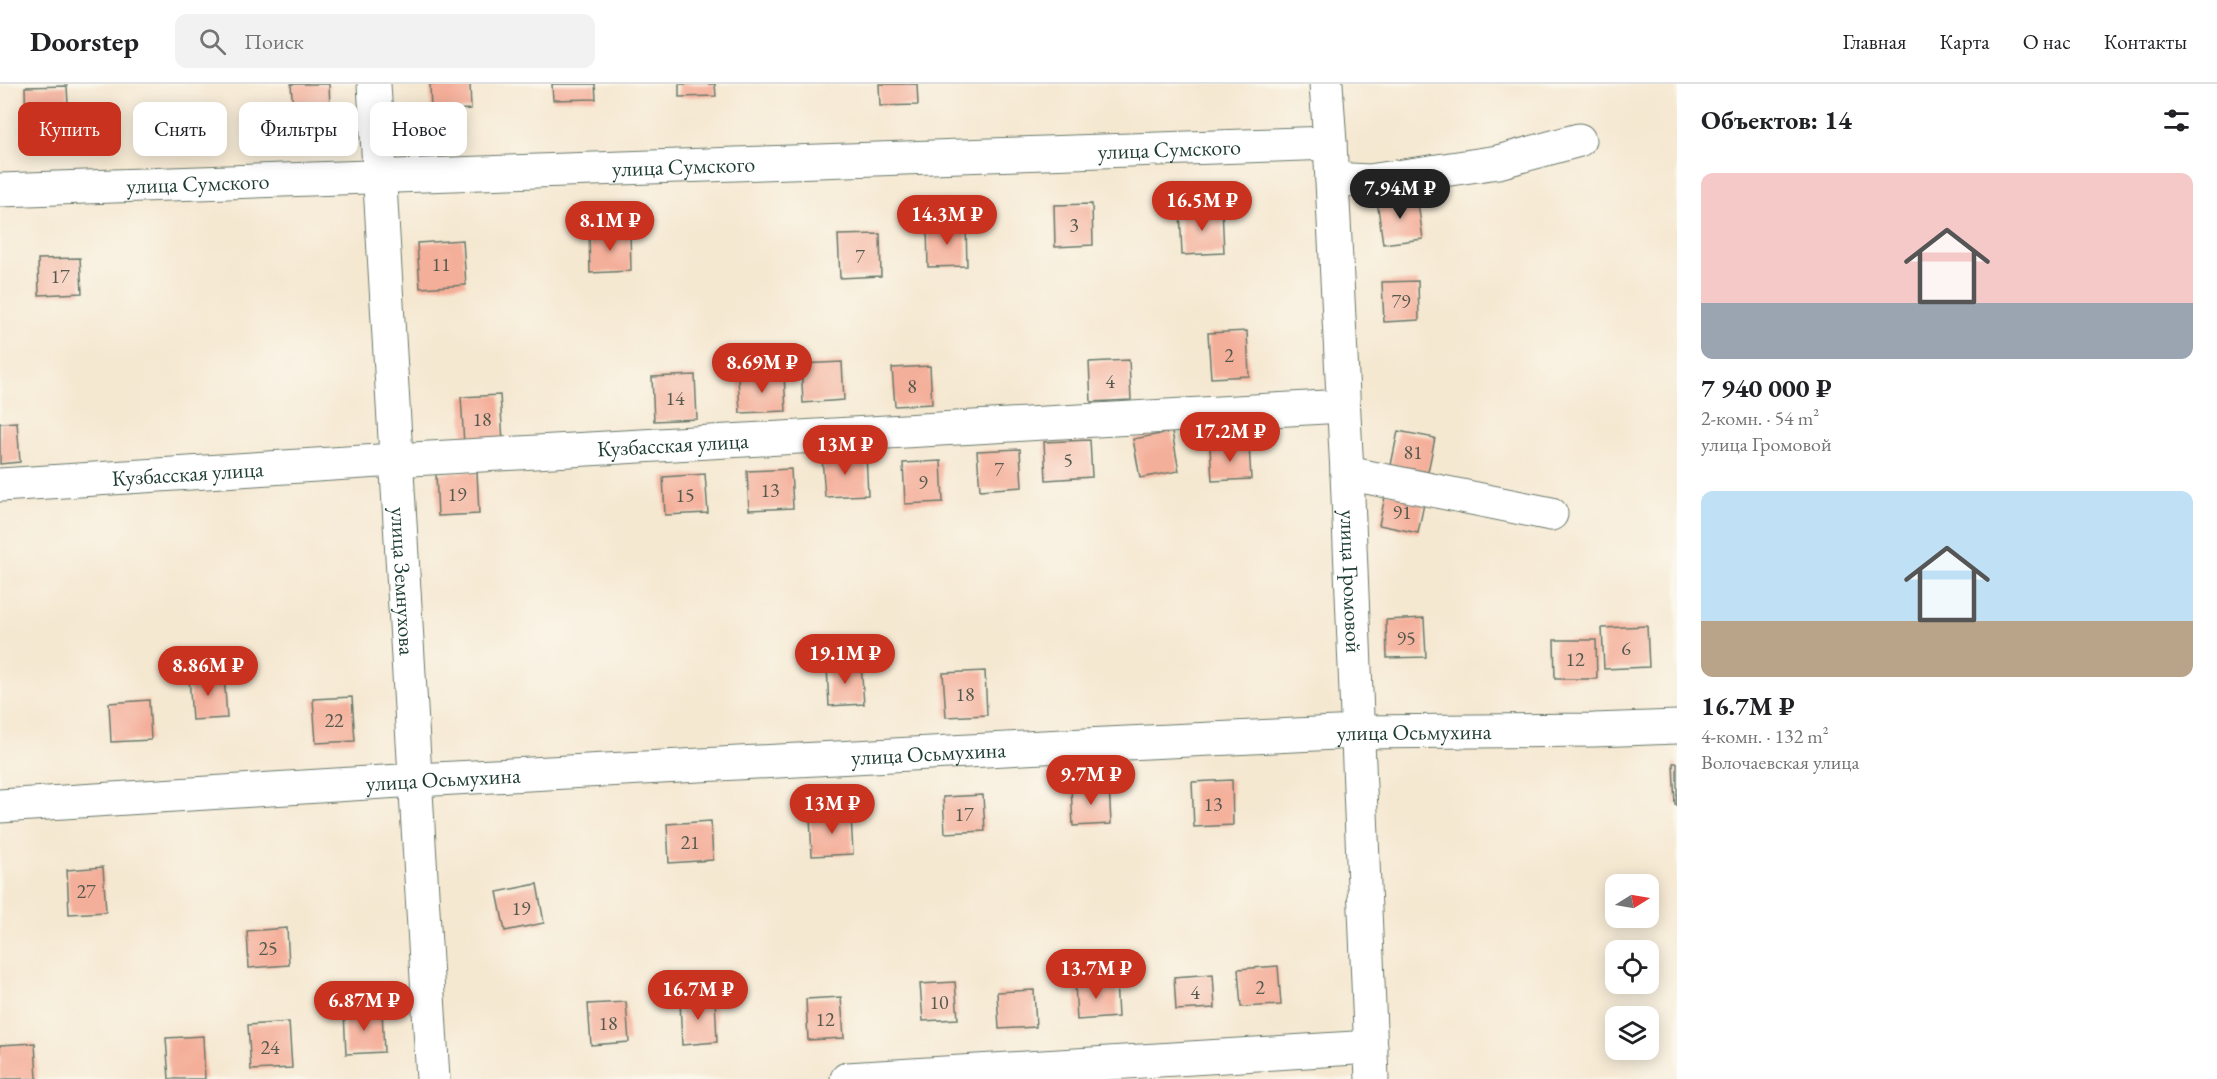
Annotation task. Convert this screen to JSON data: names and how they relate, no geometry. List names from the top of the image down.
{
  "streets": {
    "street": [
      "улица Сумского",
      "Кузбасская улица",
      "улица Громовой",
      "улица Земнухова",
      "улица Осьмухина"
    ]
  },
  "crossings": [
    ["улица Сумского", "улица Громовой"],
    ["улица Сумского", "улица Земнухова"],
    ["Кузбасская улица", "улица Громовой"],
    ["Кузбасская улица", "улица Земнухова"],
    ["улица Громовой", "улица Осьмухина"],
    ["улица Земнухова", "улица Осьмухина"]
  ],
  "house_numbers": [
    "3",
    "7",
    "11",
    "17",
    "79",
    "2",
    "4",
    "8",
    "14",
    "18",
    "81",
    "5",
    "7",
    "9",
    "13",
    "19",
    "15",
    "91",
    "95",
    "6",
    "12",
    "18",
    "22",
    "13",
    "17",
    "21",
    "27",
    "19",
    "25",
    "2",
    "4",
    "10",
    "12",
    "18",
    "24"
  ],
  "north": "right",
  "page": {
    "header": "Doorstep",
    "search": "Поиск",
    "nav": [
      "Главная",
      "Карта",
      "О нас",
      "Контакты"
    ],
    "heading": "Объектов: 14",
    "chip": [
      "Купить",
      "Снять",
      "Фильтры",
      "Новое"
    ],
    "list": [
      {
        "name": "7 940 000 ₽",
        "note": "2-комн. · 54 m² · улица Громовой"
      },
      {
        "name": "16.7M ₽",
        "note": "4-комн. · 132 m² · Волочаевская улица"
      }
    ],
    "price": [
      "7.94M ₽",
      "16.5M ₽",
      "14.3M ₽",
      "8.1M ₽",
      "8.69M ₽",
      "17.2M ₽",
      "13M ₽",
      "19.1M ₽",
      "8.86M ₽",
      "9.7M ₽",
      "13M ₽",
      "13.7M ₽",
      "16.7M ₽",
      "6.87M ₽"
    ]
  }
}
